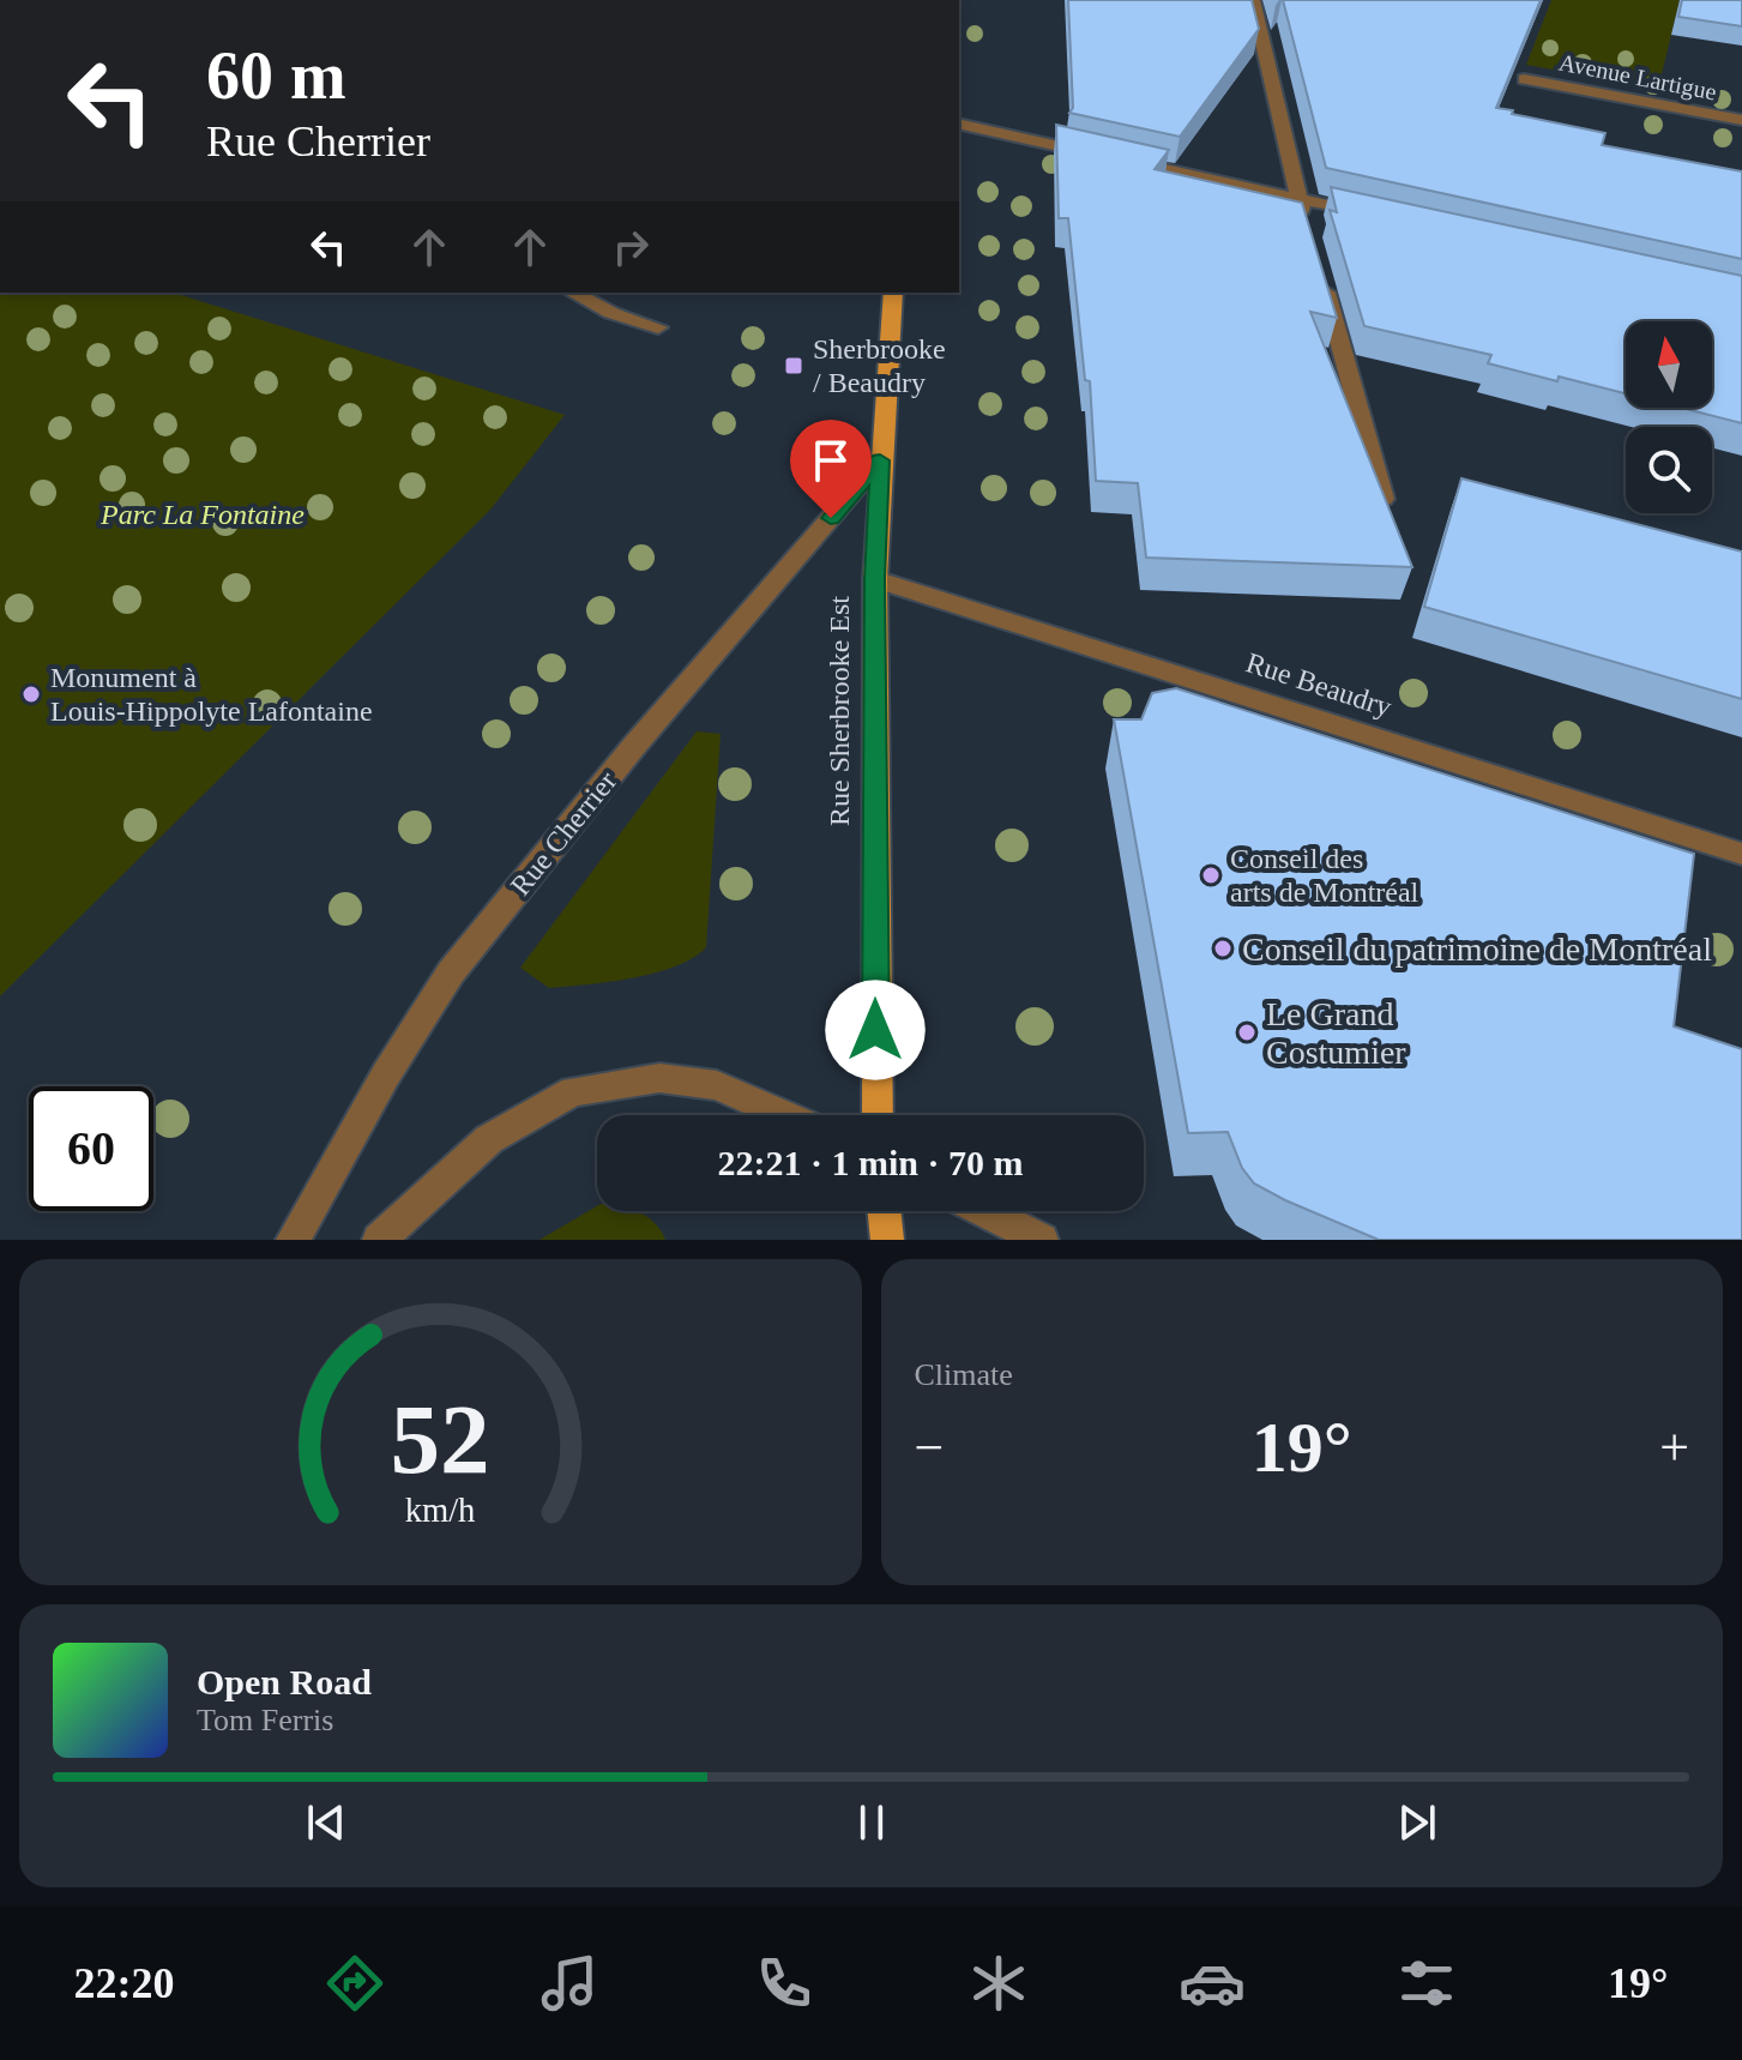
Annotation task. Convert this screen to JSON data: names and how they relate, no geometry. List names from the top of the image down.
{
  "streets": {
    "main road": ["Rue Sherbrooke Est"],
    "street": ["Avenue Lartigue", "Rue Beaudry", "Rue Cherrier"]
  },
  "crossings": [
    ["Rue Beaudry", "Rue Sherbrooke Est"],
    ["Rue Sherbrooke Est", "Rue Cherrier"]
  ],
  "parks": ["Parc La Fontaine"],
  "places": {
    "transit": ["Sherbrooke / Beaudry"],
    "other": [
      "Monument à Louis-Hippolyte Lafontaine",
      "Conseil des arts de Montréal",
      "Conseil du patrimoine de Montréal",
      "Le Grand Costumier"
    ]
  },
  "north": "top",
  "page": {
    "turn": ["60 m", "Rue Cherrier"],
    "limit": "60",
    "trip": "22:21 · 1 min · 70 m",
    "tile": "Climate",
    "heat": ["−", "19°", "+"],
    "song": ["Open Road", "Tom Ferris"],
    "tabs": ["22:20", "19°"],
    "gauge": ["52", "km/h"]
  }
}
